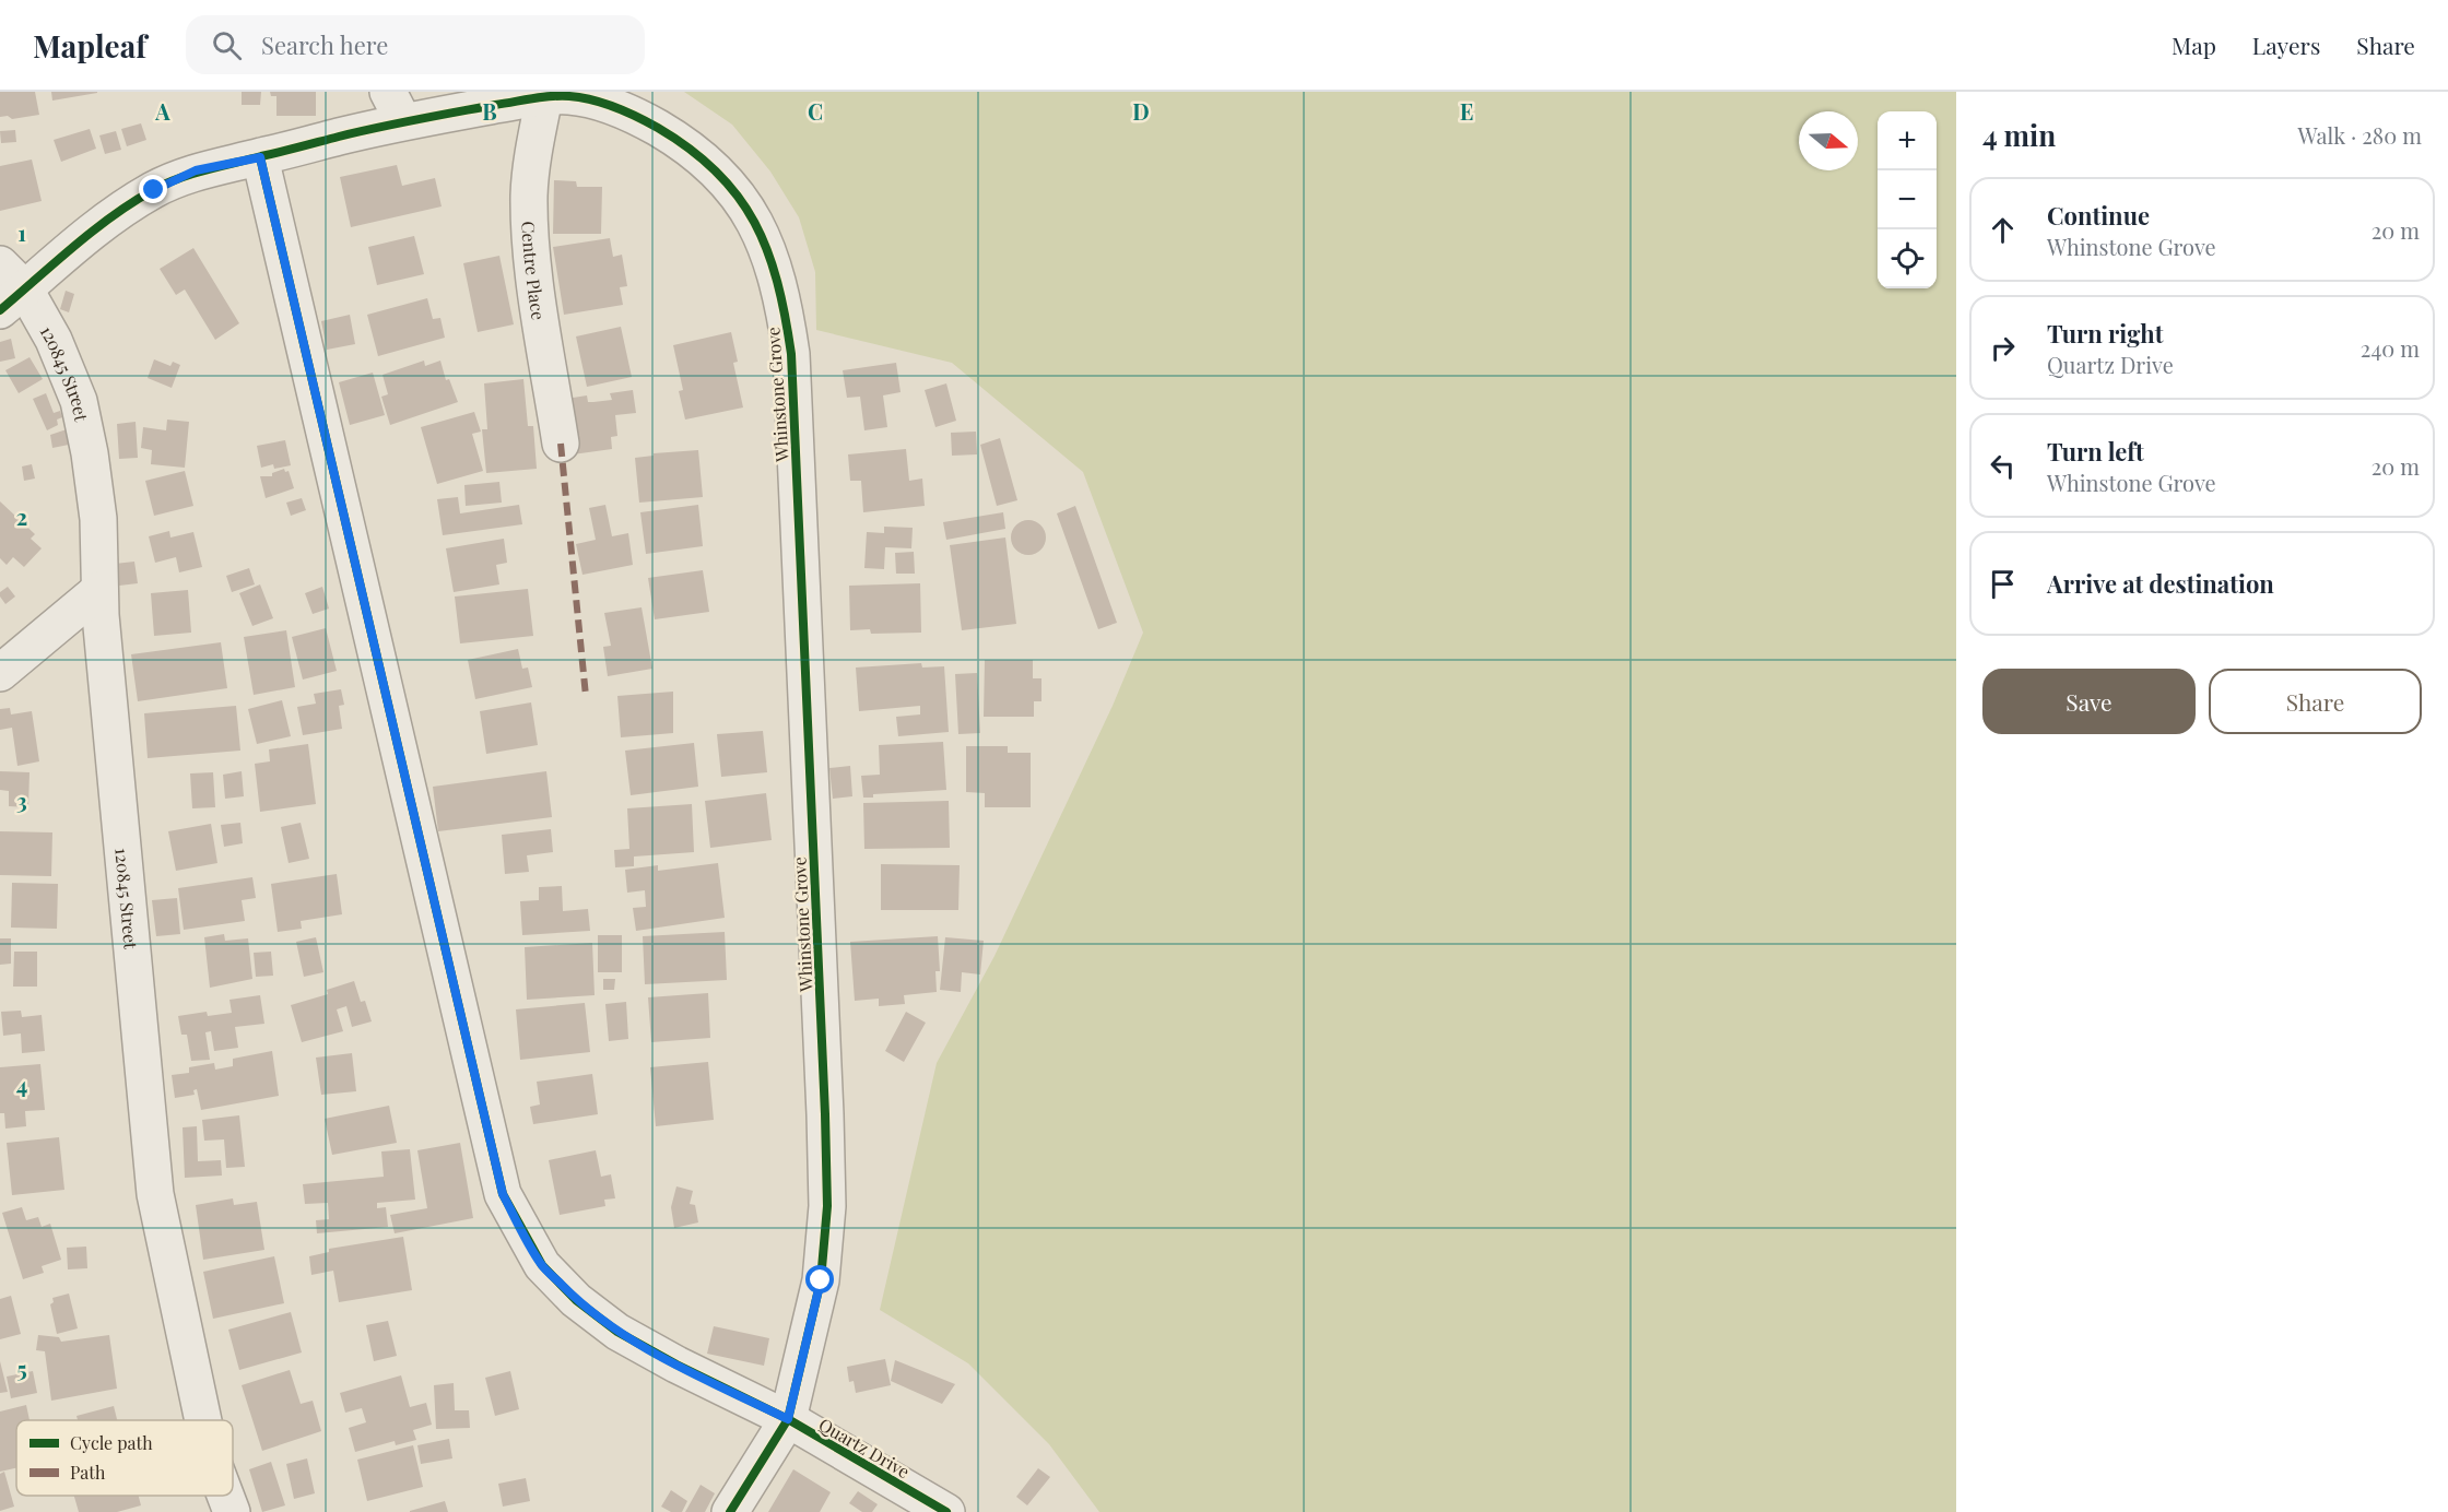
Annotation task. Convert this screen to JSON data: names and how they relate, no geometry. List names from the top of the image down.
{
  "streets": {
    "street": [
      "Centre Place",
      "120845 Street",
      "Whinstone Grove",
      "Quartz Drive"
    ]
  },
  "crossings": [
    ["Centre Place", "Whinstone Grove"],
    ["120845 Street", "Whinstone Grove"],
    ["Whinstone Grove", "Quartz Drive"]
  ],
  "legend": ["Cycle path", "Path"],
  "north": "right",
  "page": {
    "header": "Mapleaf",
    "search": "Search here",
    "nav": ["Map", "Layers", "Share"],
    "heading": ["4 min", "Walk · 280 m"],
    "map_buttons": ["+", "−"],
    "list": [
      ["Continue", "Whinstone Grove", "20 m"],
      ["Turn right", "Quartz Drive", "240 m"],
      ["Turn left", "Whinstone Grove", "20 m"],
      "Arrive at destination"
    ],
    "buttons": ["Save", "Share"]
  },
  "grid": {
    "columns": [
      "A",
      "B",
      "C",
      "D",
      "E"
    ],
    "rows": [
      "1",
      "2",
      "3",
      "4",
      "5"
    ]
  }
}
